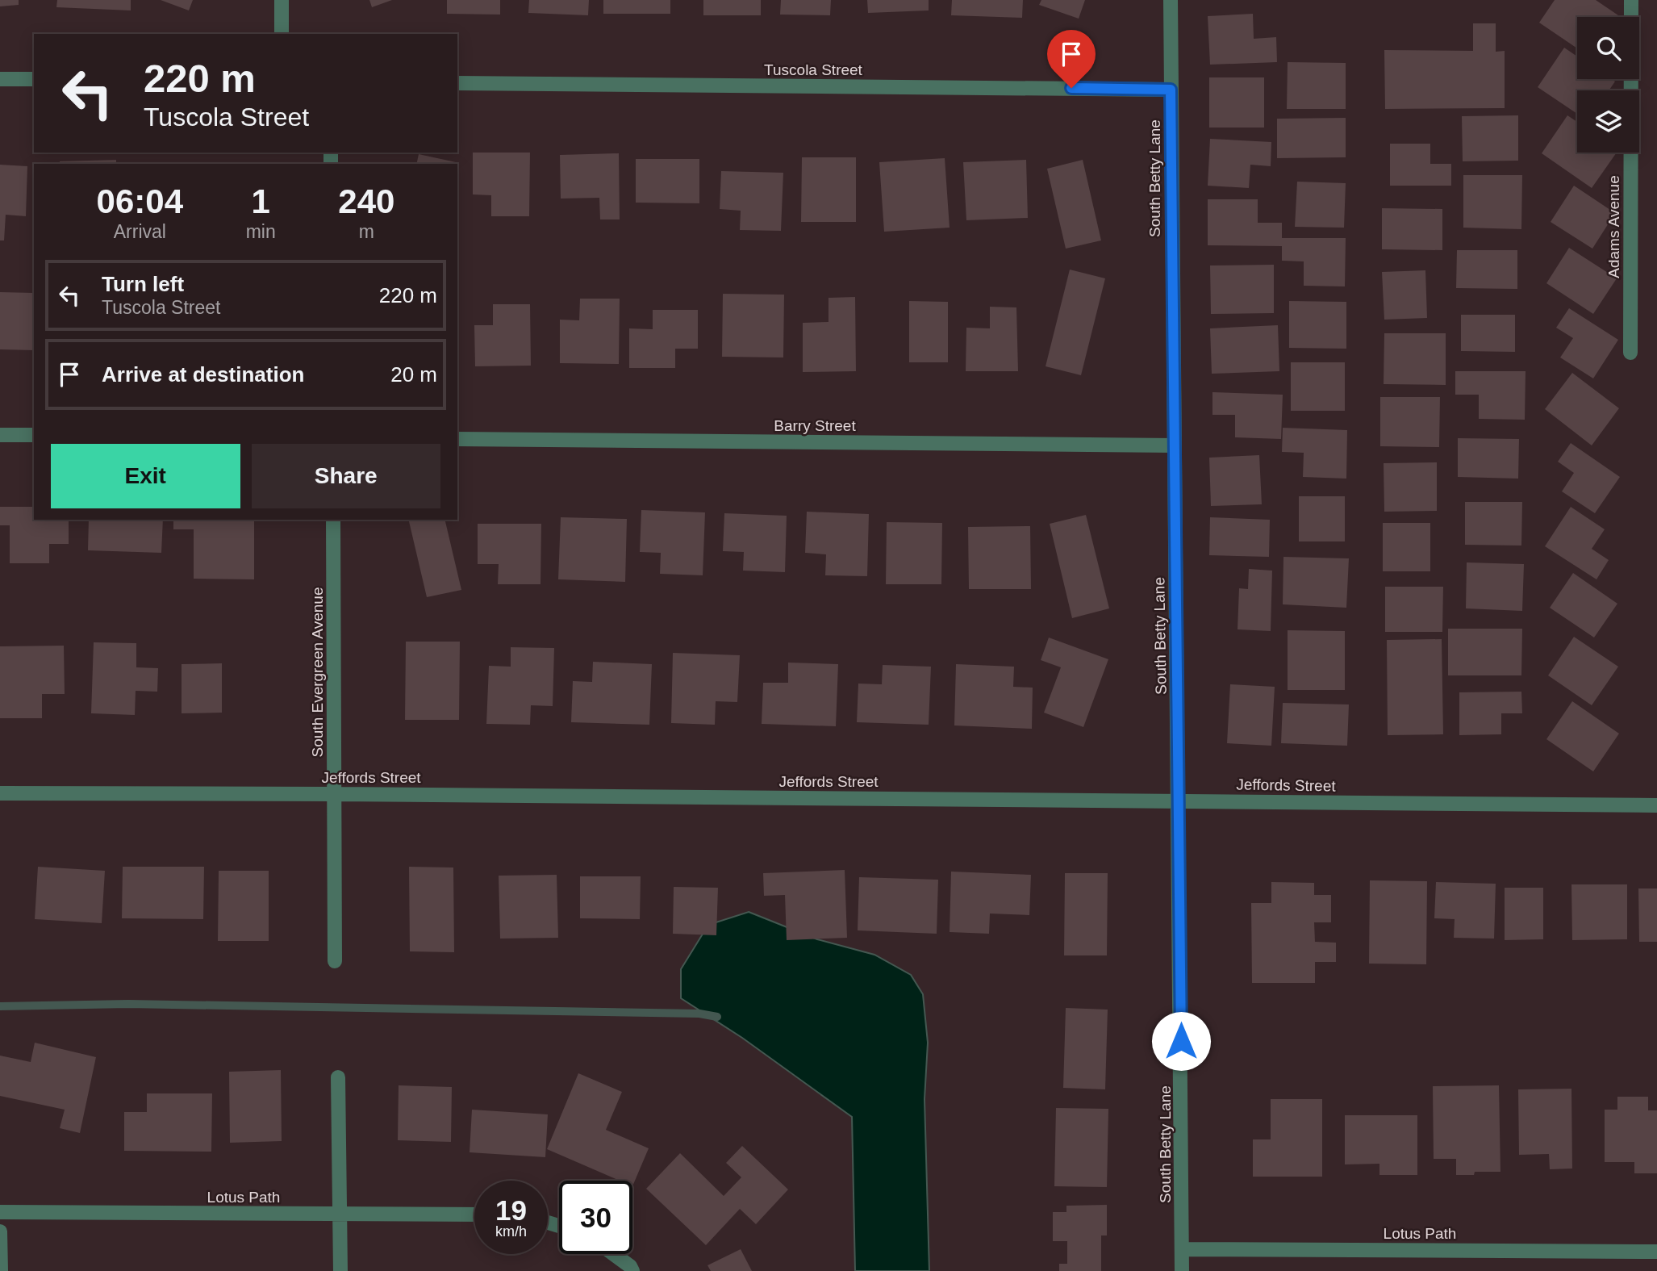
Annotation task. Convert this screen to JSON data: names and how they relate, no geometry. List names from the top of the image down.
{
  "streets": {
    "street": [
      "Tuscola Street",
      "South Betty Lane",
      "Adams Avenue",
      "Barry Street",
      "South Evergreen Avenue",
      "Jeffords Street",
      "Lotus Path"
    ]
  },
  "crossings": [
    ["Tuscola Street", "South Betty Lane"],
    ["South Betty Lane", "Barry Street"],
    ["South Betty Lane", "Jeffords Street"],
    ["South Betty Lane", "Lotus Path"],
    ["South Evergreen Avenue", "Jeffords Street"]
  ],
  "page": {
    "turn": ["220 m", "Tuscola Street"],
    "eta": [
      "06:04",
      "Arrival",
      "1",
      "min",
      "240",
      "m"
    ],
    "list": [
      {
        "name": "Turn left",
        "note": "Tuscola Street",
        "value": "220 m"
      },
      {
        "name": "Arrive at destination",
        "value": "20 m"
      }
    ],
    "buttons": ["Exit", "Share"],
    "speed": "19 km/h",
    "limit": "30"
  }
}
